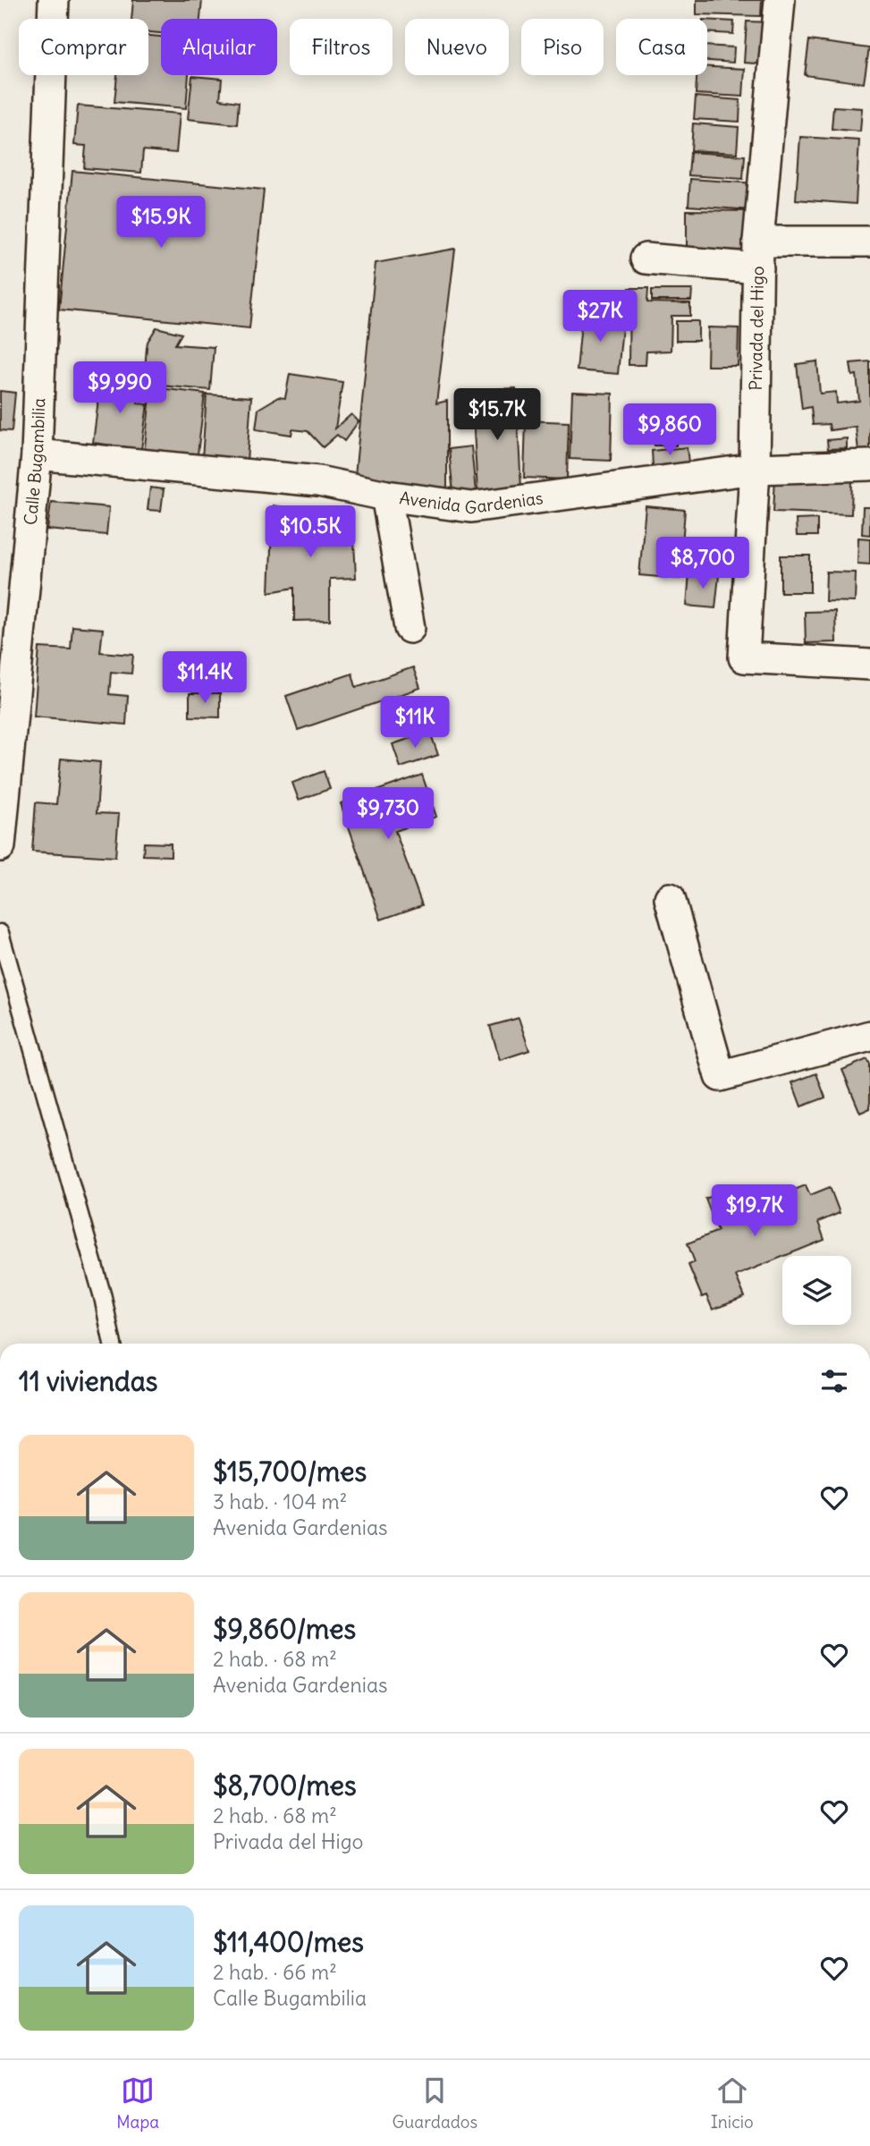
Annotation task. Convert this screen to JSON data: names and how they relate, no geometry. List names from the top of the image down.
{
  "streets": {
    "street": ["Privada del Higo", "Calle Bugambilia", "Avenida Gardenias"]
  },
  "crossings": [
    ["Privada del Higo", "Avenida Gardenias"],
    ["Calle Bugambilia", "Avenida Gardenias"]
  ],
  "page": {
    "chip": [
      "Comprar",
      "Alquilar",
      "Filtros",
      "Nuevo",
      "Piso",
      "Casa"
    ],
    "price": [
      "$15.9K",
      "$27K",
      "$9,990",
      "$15.7K",
      "$9,860",
      "$10.5K",
      "$8,700",
      "$11.4K",
      "$11K",
      "$9,730",
      "$19.7K"
    ],
    "heading": "11 viviendas",
    "list": [
      {
        "name": "$15,700/mes",
        "note": "3 hab. · 104 m² · Avenida Gardenias"
      },
      {
        "name": "$9,860/mes",
        "note": "2 hab. · 68 m² · Avenida Gardenias"
      },
      {
        "name": "$8,700/mes",
        "note": "2 hab. · 68 m² · Privada del Higo"
      },
      {
        "name": "$11,400/mes",
        "note": "2 hab. · 66 m² · Calle Bugambilia"
      }
    ],
    "tabs": ["Mapa", "Guardados", "Inicio"]
  }
}
